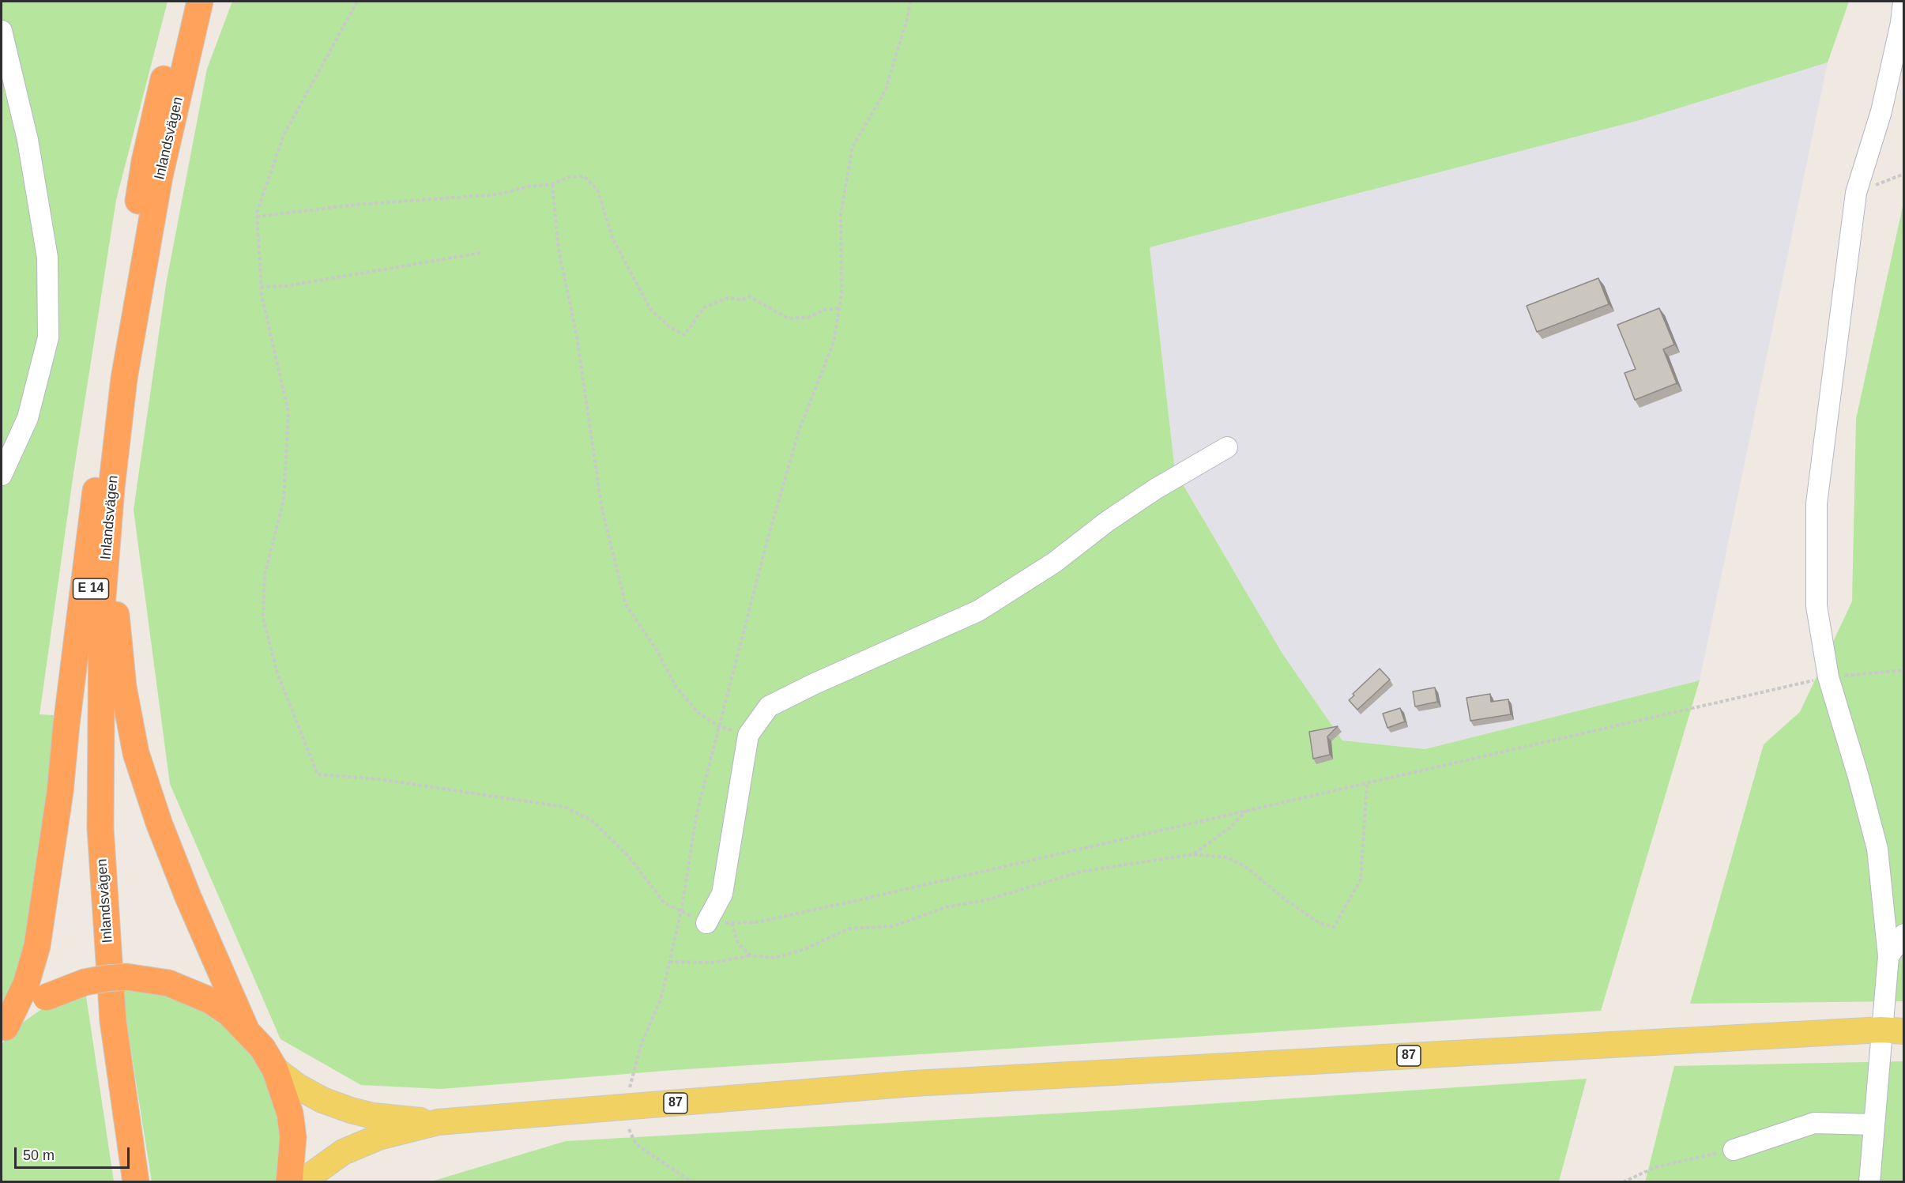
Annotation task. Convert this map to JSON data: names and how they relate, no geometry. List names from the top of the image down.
{
  "streets": {
    "highway": ["Inlandsvägen", "E 14"],
    "main road": ["87"]
  },
  "scale_bar": "50 m"
}
